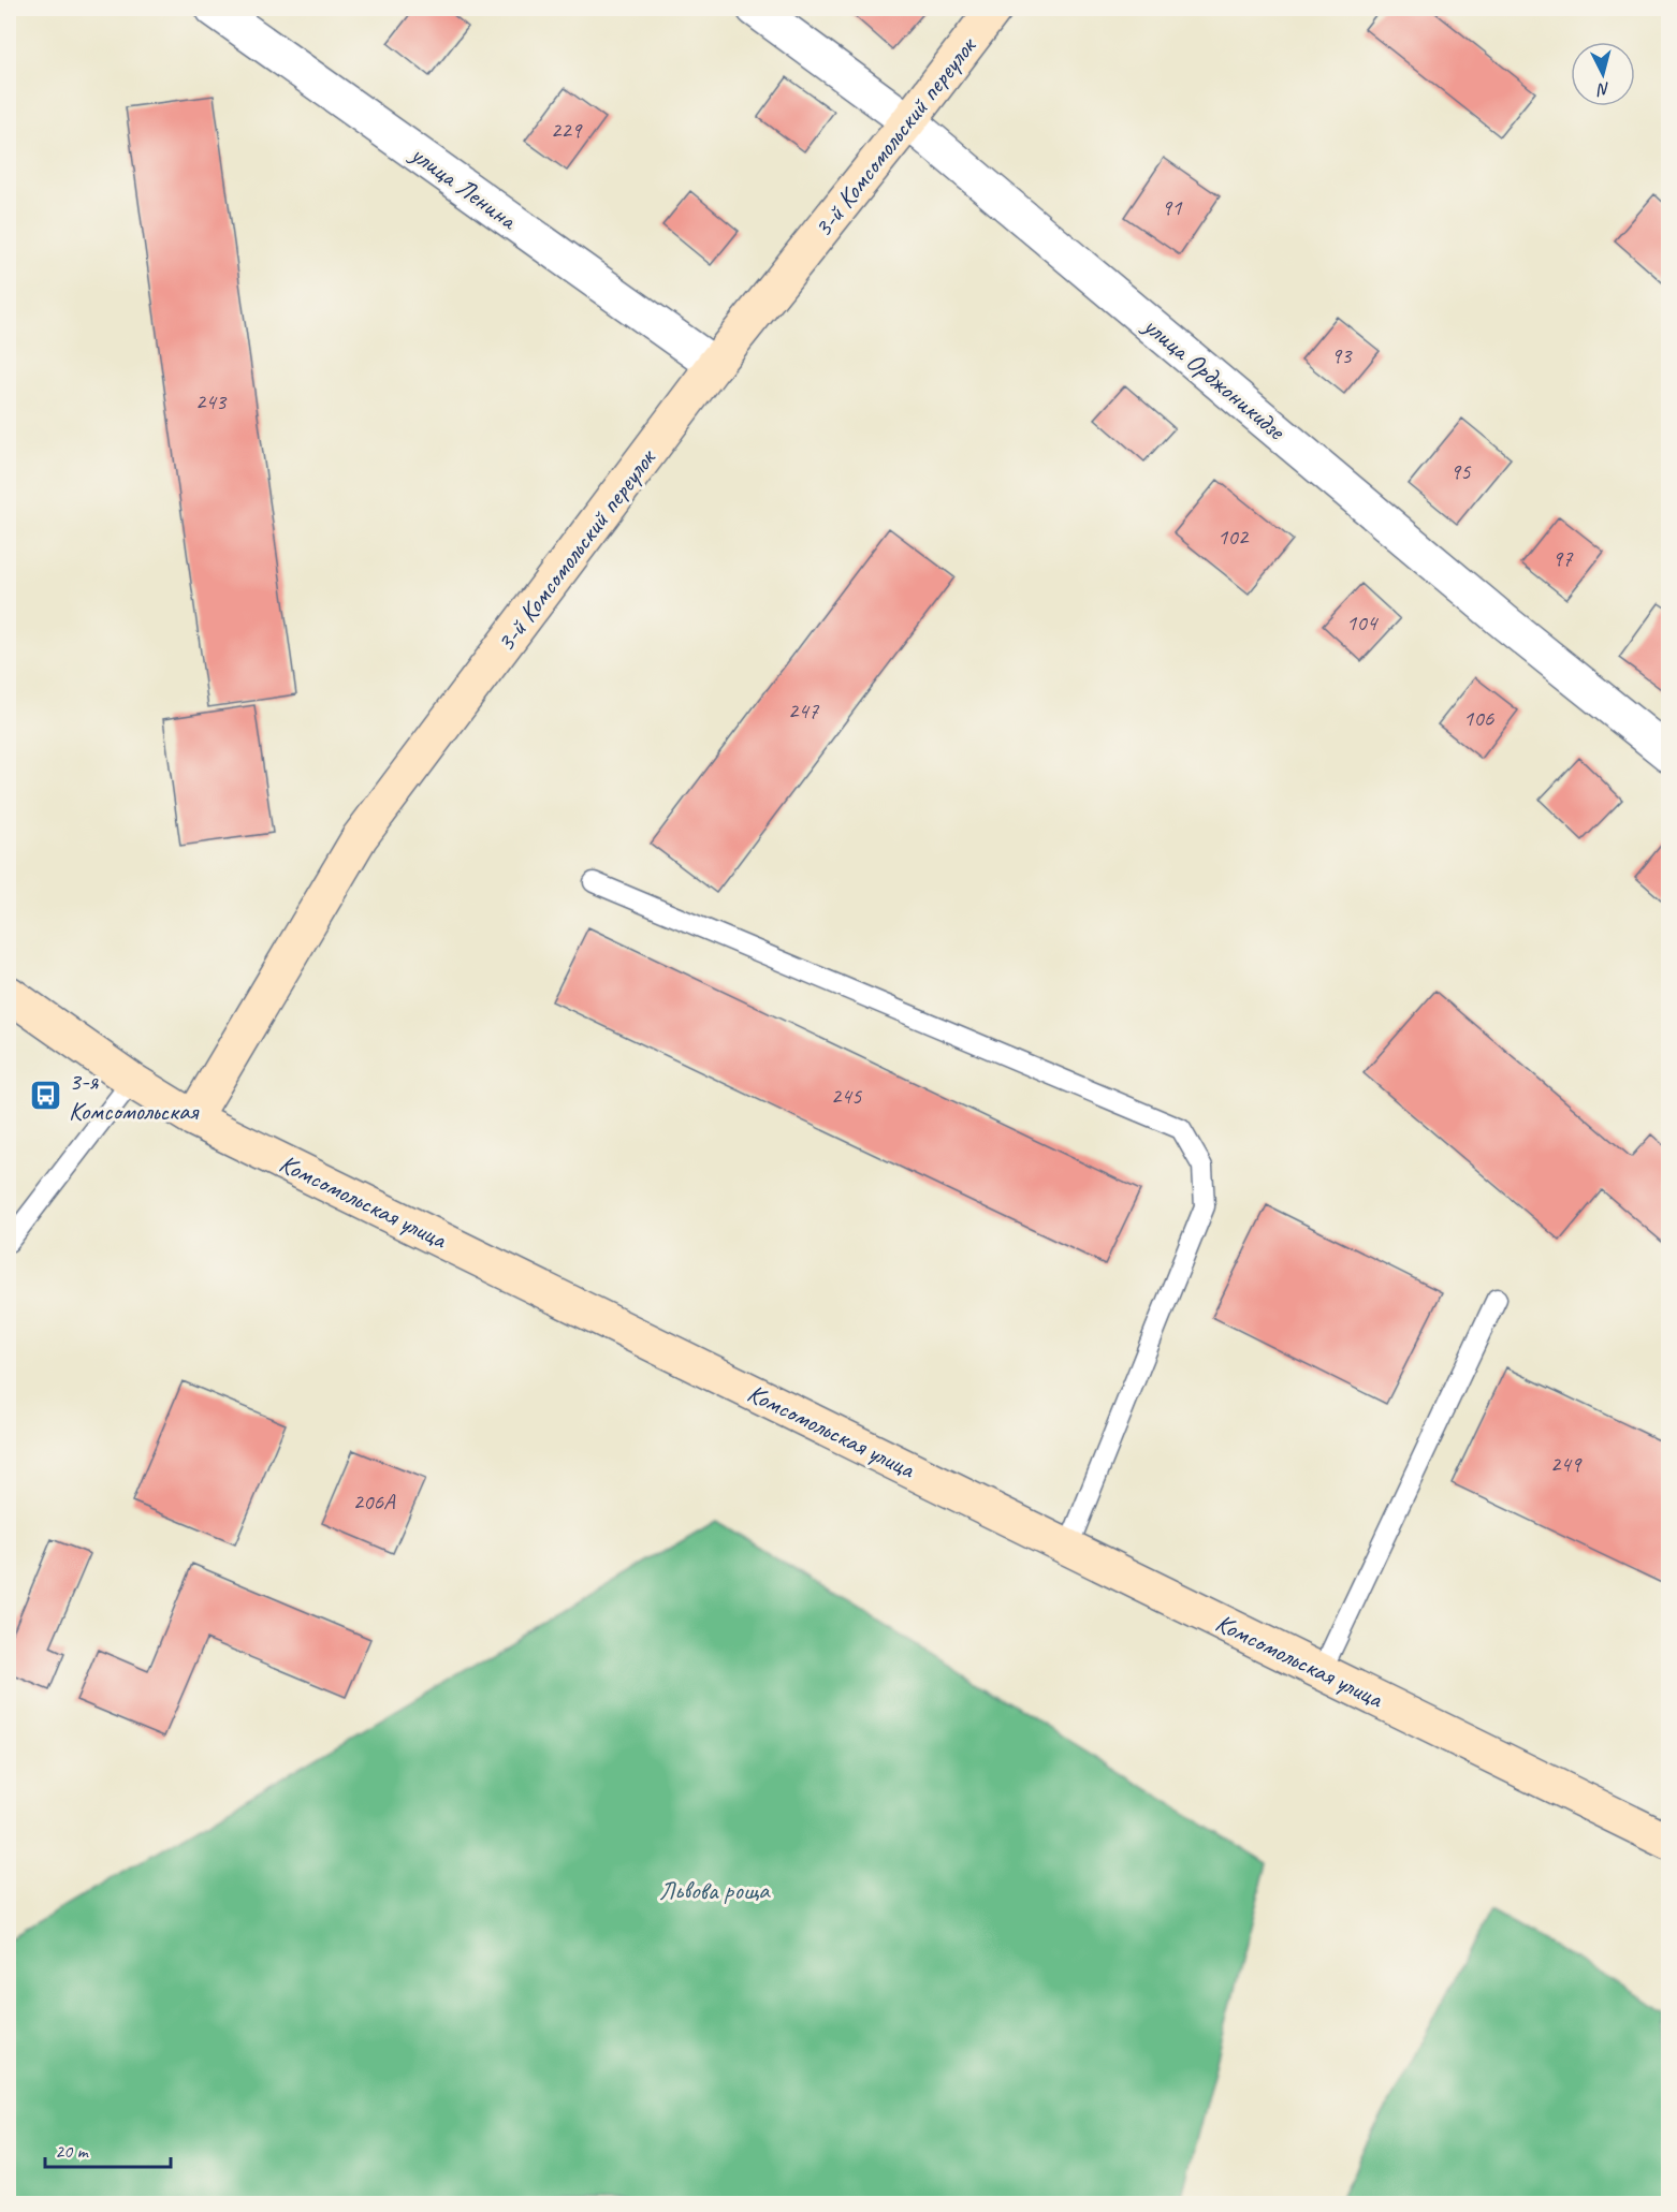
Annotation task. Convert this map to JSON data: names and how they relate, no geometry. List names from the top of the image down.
{
  "streets": {
    "main road": ["3-й Комсомольский переулок", "Комсомольская улица"],
    "street": ["улица Ленина", "улица Орджоникидзе"]
  },
  "crossings": [
    ["3-й Комсомольский переулок", "улица Ленина"],
    ["3-й Комсомольский переулок", "улица Орджоникидзе"],
    ["3-й Комсомольский переулок", "Комсомольская улица"]
  ],
  "parks": ["Львова роща"],
  "places": {
    "bus stop": ["3-я Комсомольская"]
  },
  "house_numbers": [
    "229",
    "91",
    "93",
    "243",
    "95",
    "102",
    "97",
    "104",
    "247",
    "106",
    "245",
    "249",
    "206А"
  ],
  "scale_bar": "20 m",
  "north": "bottom"
}
